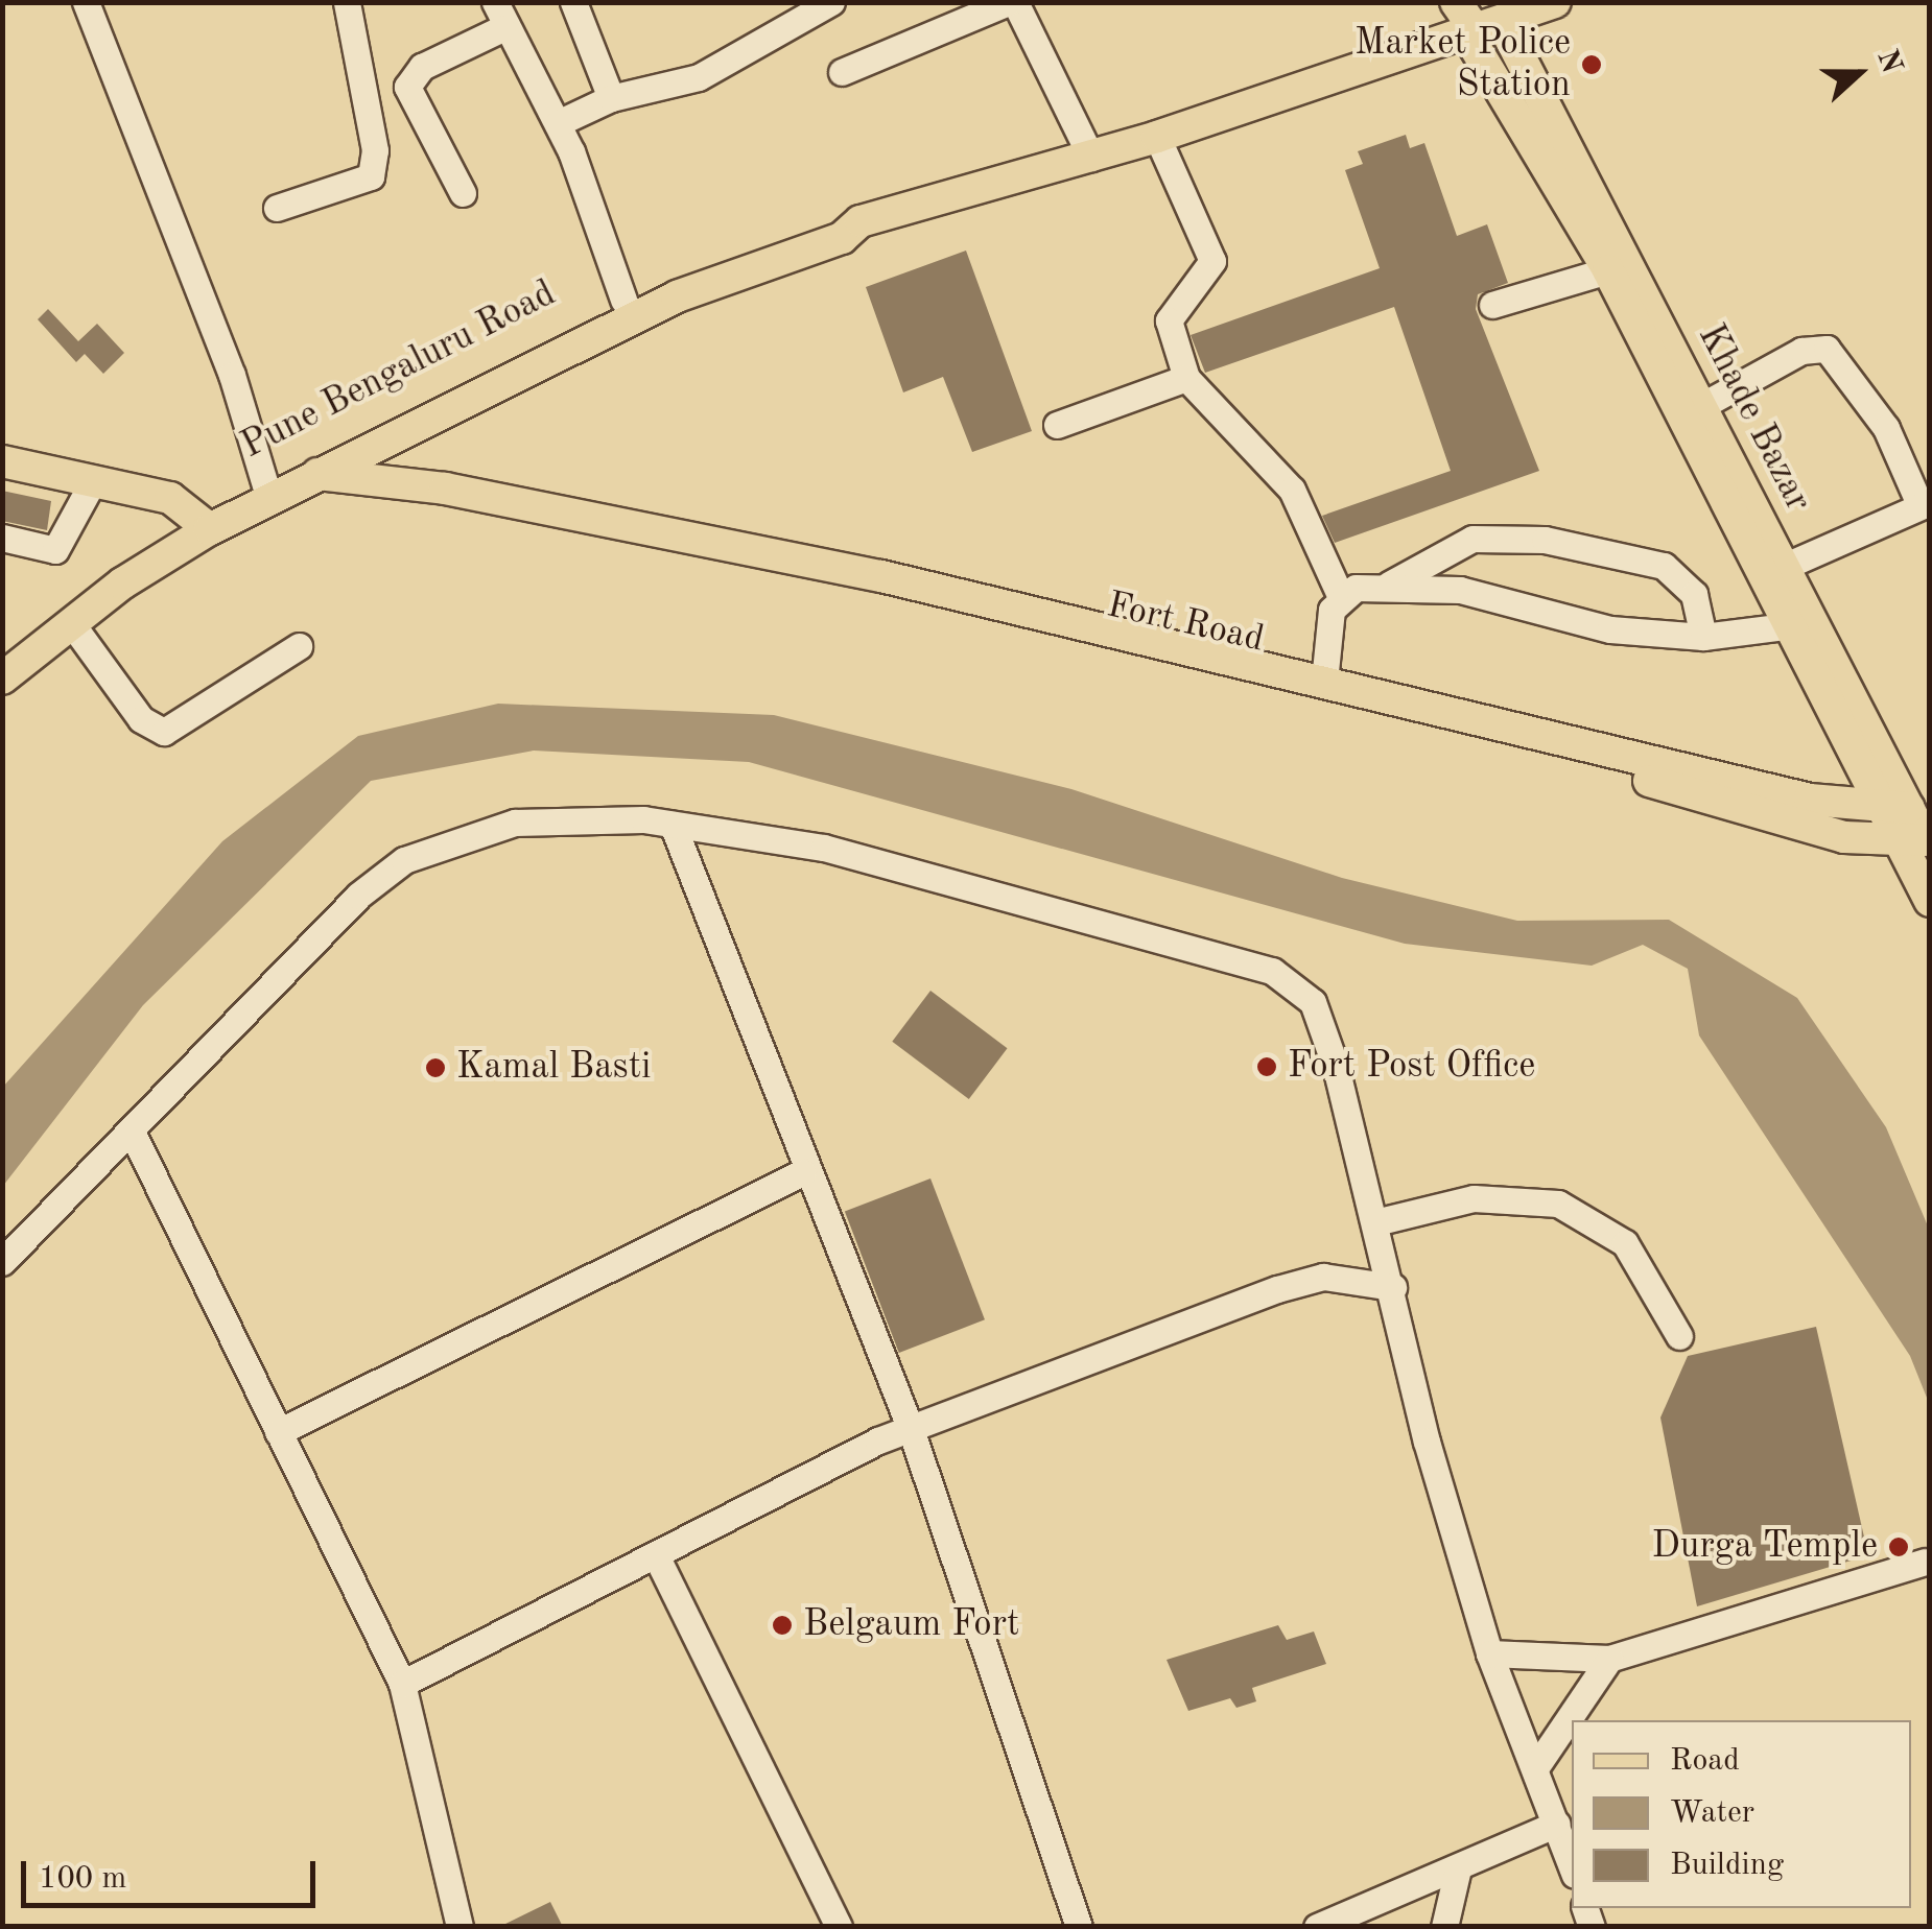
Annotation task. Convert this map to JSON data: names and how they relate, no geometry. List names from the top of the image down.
{
  "streets": {
    "main road": ["Pune Bengaluru Road", "Khade Bazar", "Fort Road"]
  },
  "crossings": [
    ["Pune Bengaluru Road", "Fort Road"],
    ["Khade Bazar", "Fort Road"]
  ],
  "places": [
    "Market Police Station",
    "Fort Post Office",
    "Kamal Basti",
    "Durga Temple",
    "Belgaum Fort"
  ],
  "legend": ["Road", "Water", "Building"],
  "scale_bar": "100 m",
  "north": "right"
}
